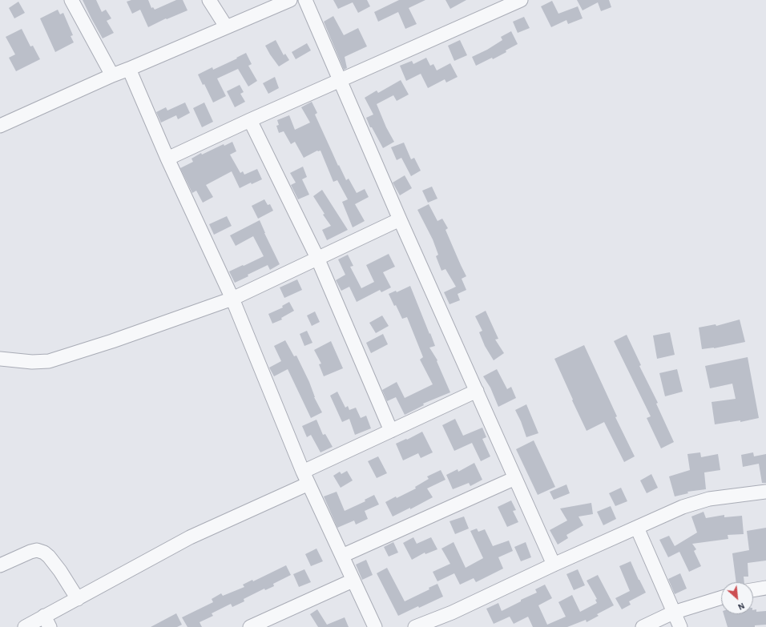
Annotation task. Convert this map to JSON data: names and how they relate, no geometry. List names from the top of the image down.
{
  "north": "bottom right"
}
